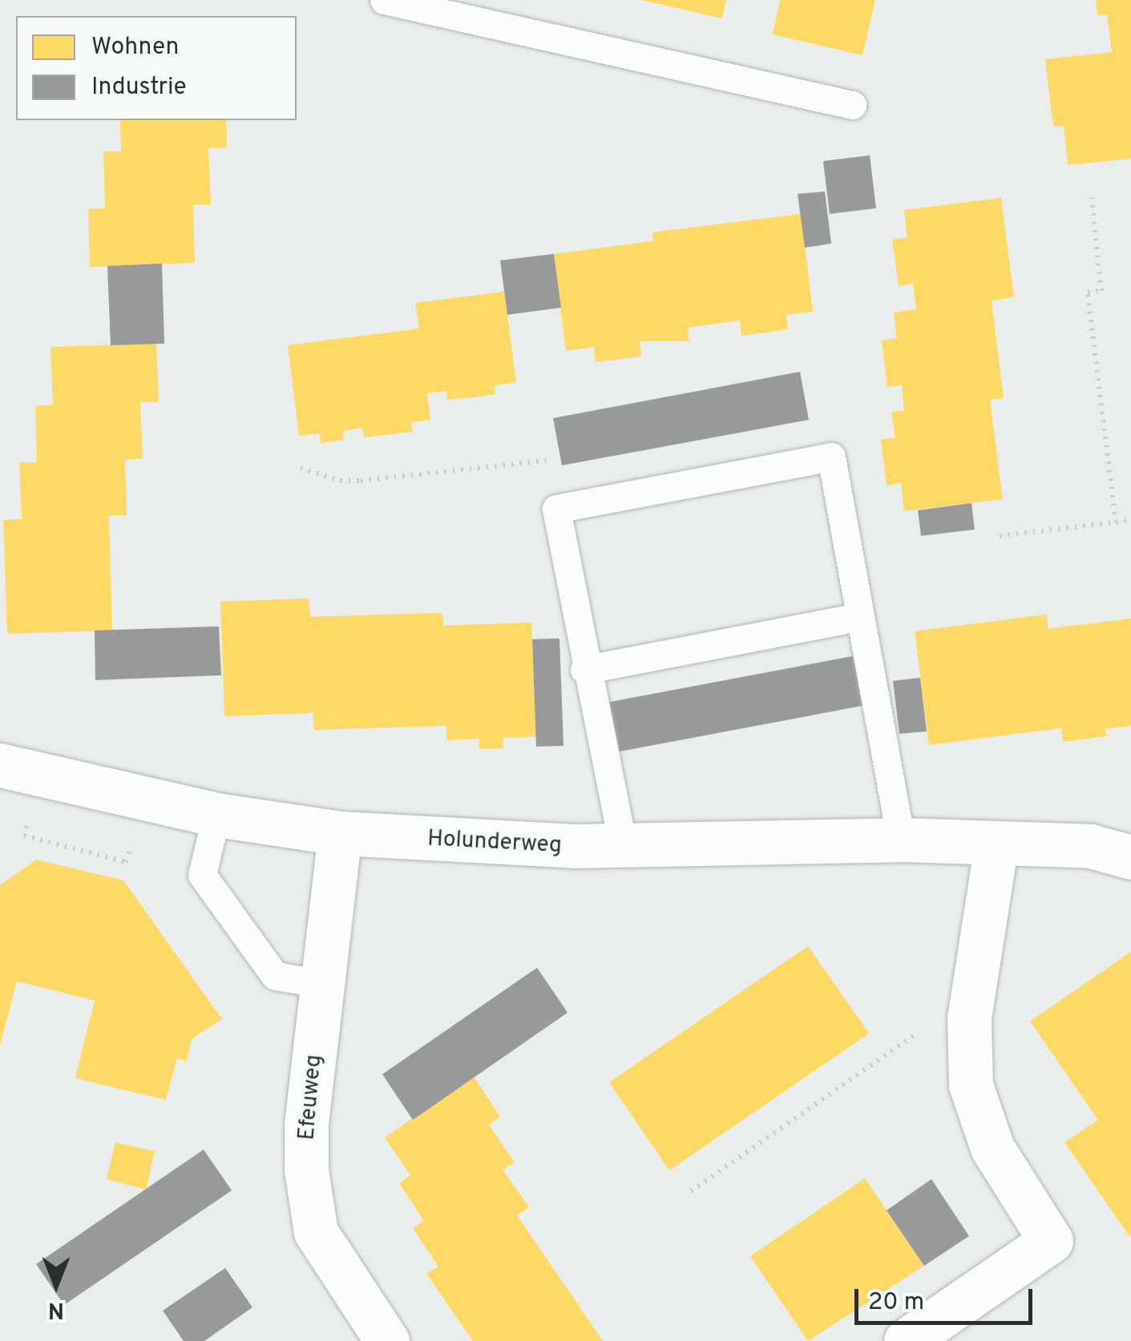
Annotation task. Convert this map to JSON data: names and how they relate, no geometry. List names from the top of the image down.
{
  "streets": {
    "street": ["Holunderweg", "Efeuweg"]
  },
  "crossings": [
    ["Holunderweg", "Efeuweg"]
  ],
  "legend": ["Wohnen", "Industrie"],
  "scale_bar": "20 m",
  "north": "bottom"
}
